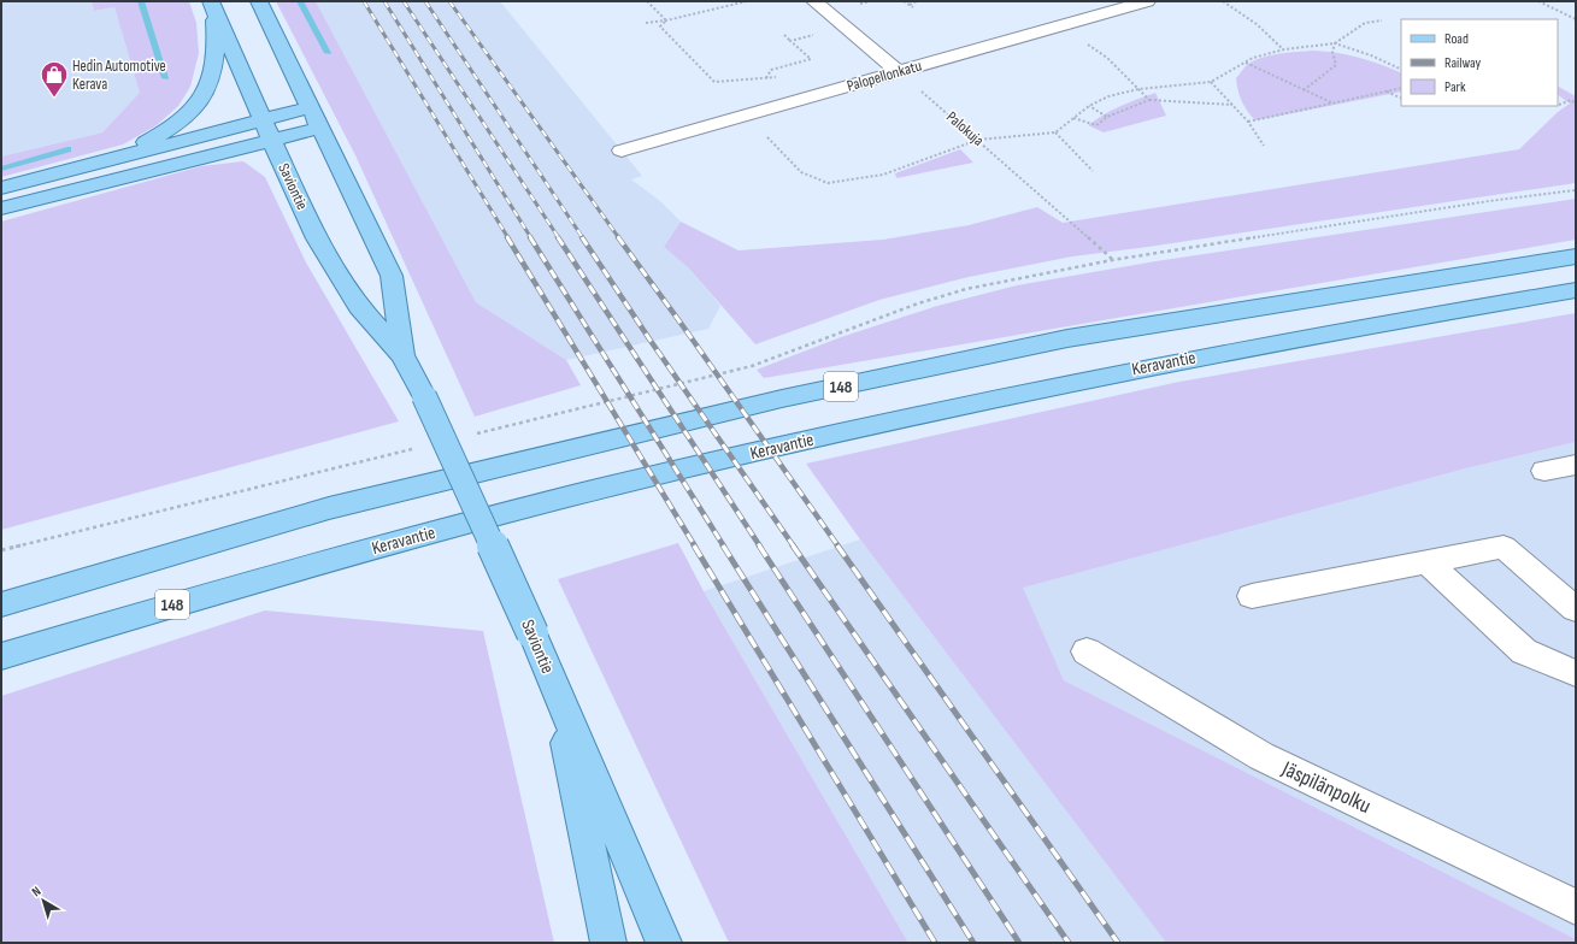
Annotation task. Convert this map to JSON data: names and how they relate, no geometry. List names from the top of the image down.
{
  "streets": {
    "main road": ["Saviontie", "Keravantie", "148"],
    "street": ["Palopellonkatu", "Jäspilänpolku"],
    "path": ["Palokuja"]
  },
  "crossings": [
    ["Palopellonkatu", "Palokuja"]
  ],
  "places": {
    "shop": ["Hedin Automotive Kerava"]
  },
  "legend": ["Road", "Railway", "Park"],
  "north": "top left"
}
